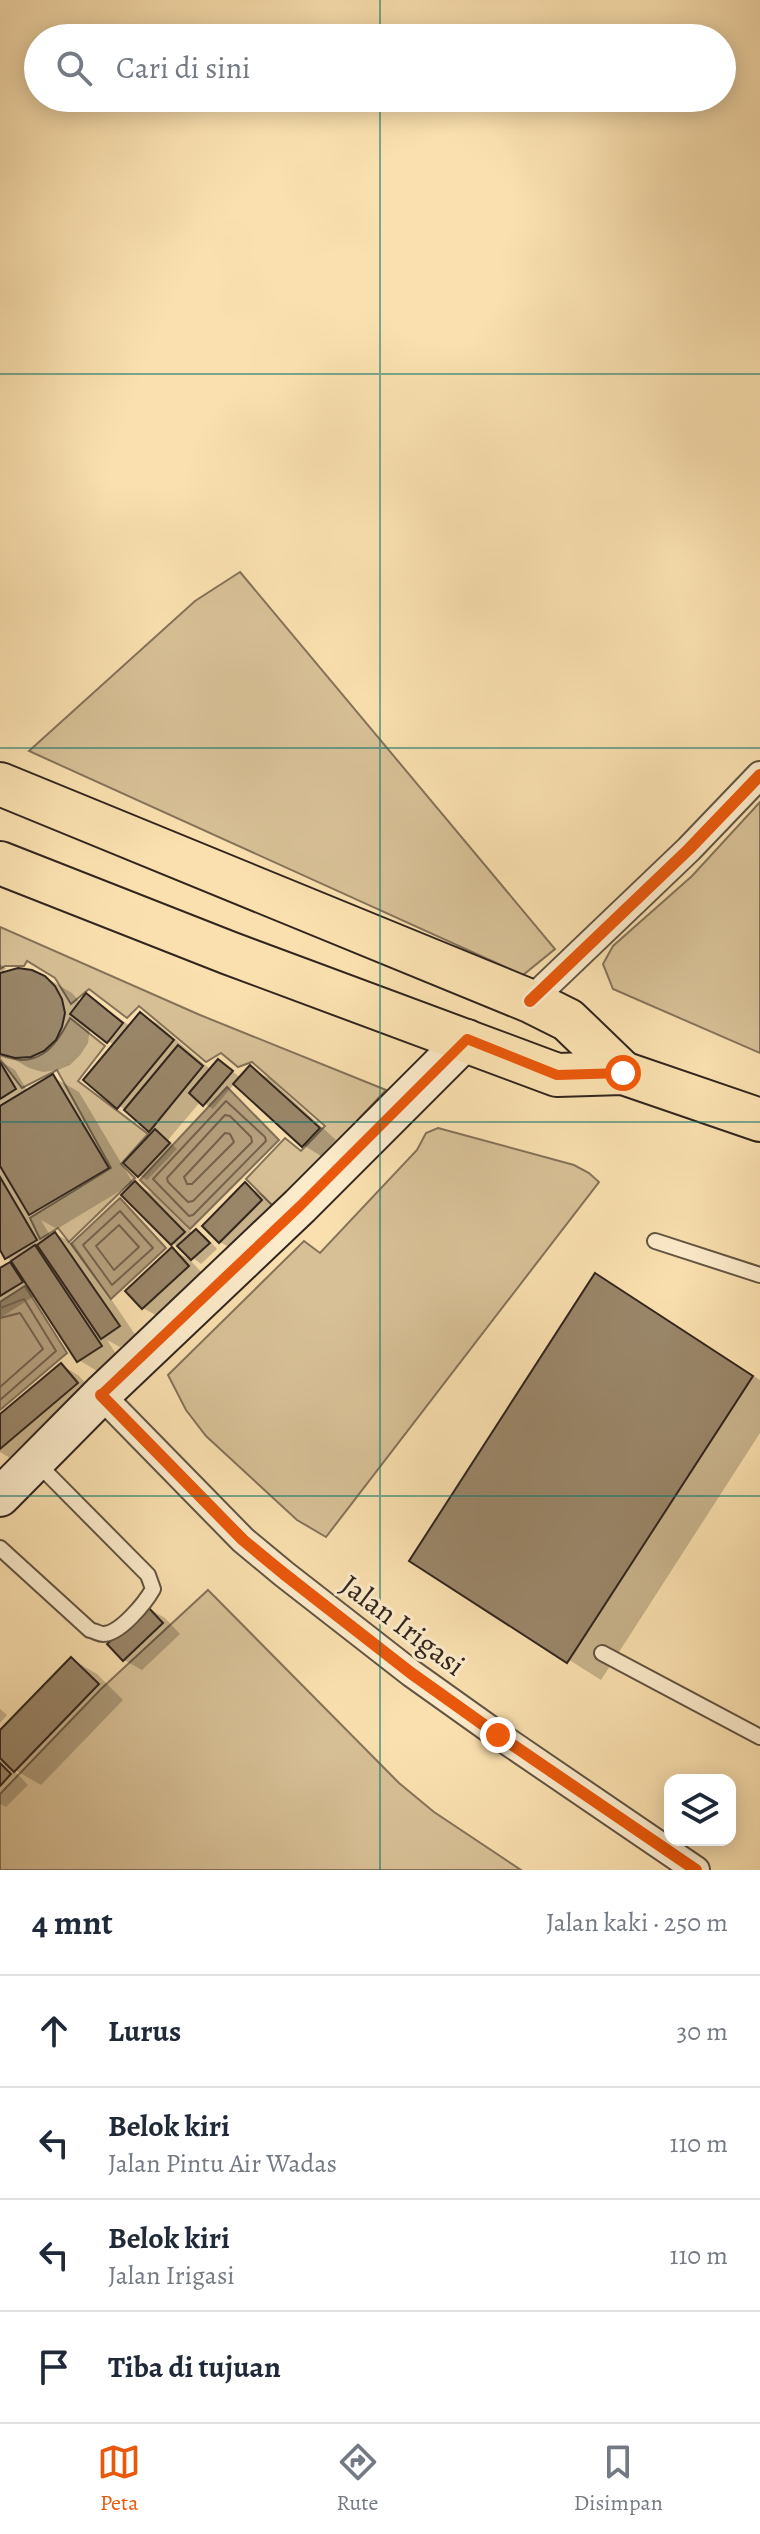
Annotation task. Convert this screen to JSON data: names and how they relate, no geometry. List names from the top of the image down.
{
  "streets": {
    "street": ["Jalan Irigasi"]
  },
  "page": {
    "search": "Cari di sini",
    "heading": ["4 mnt", "Jalan kaki · 250 m"],
    "list": [
      ["Lurus", "30 m"],
      ["Belok kiri", "Jalan Pintu Air Wadas", "110 m"],
      ["Belok kiri", "Jalan Irigasi", "110 m"],
      "Tiba di tujuan"
    ],
    "nav": ["Peta", "Rute", "Disimpan"]
  }
}
